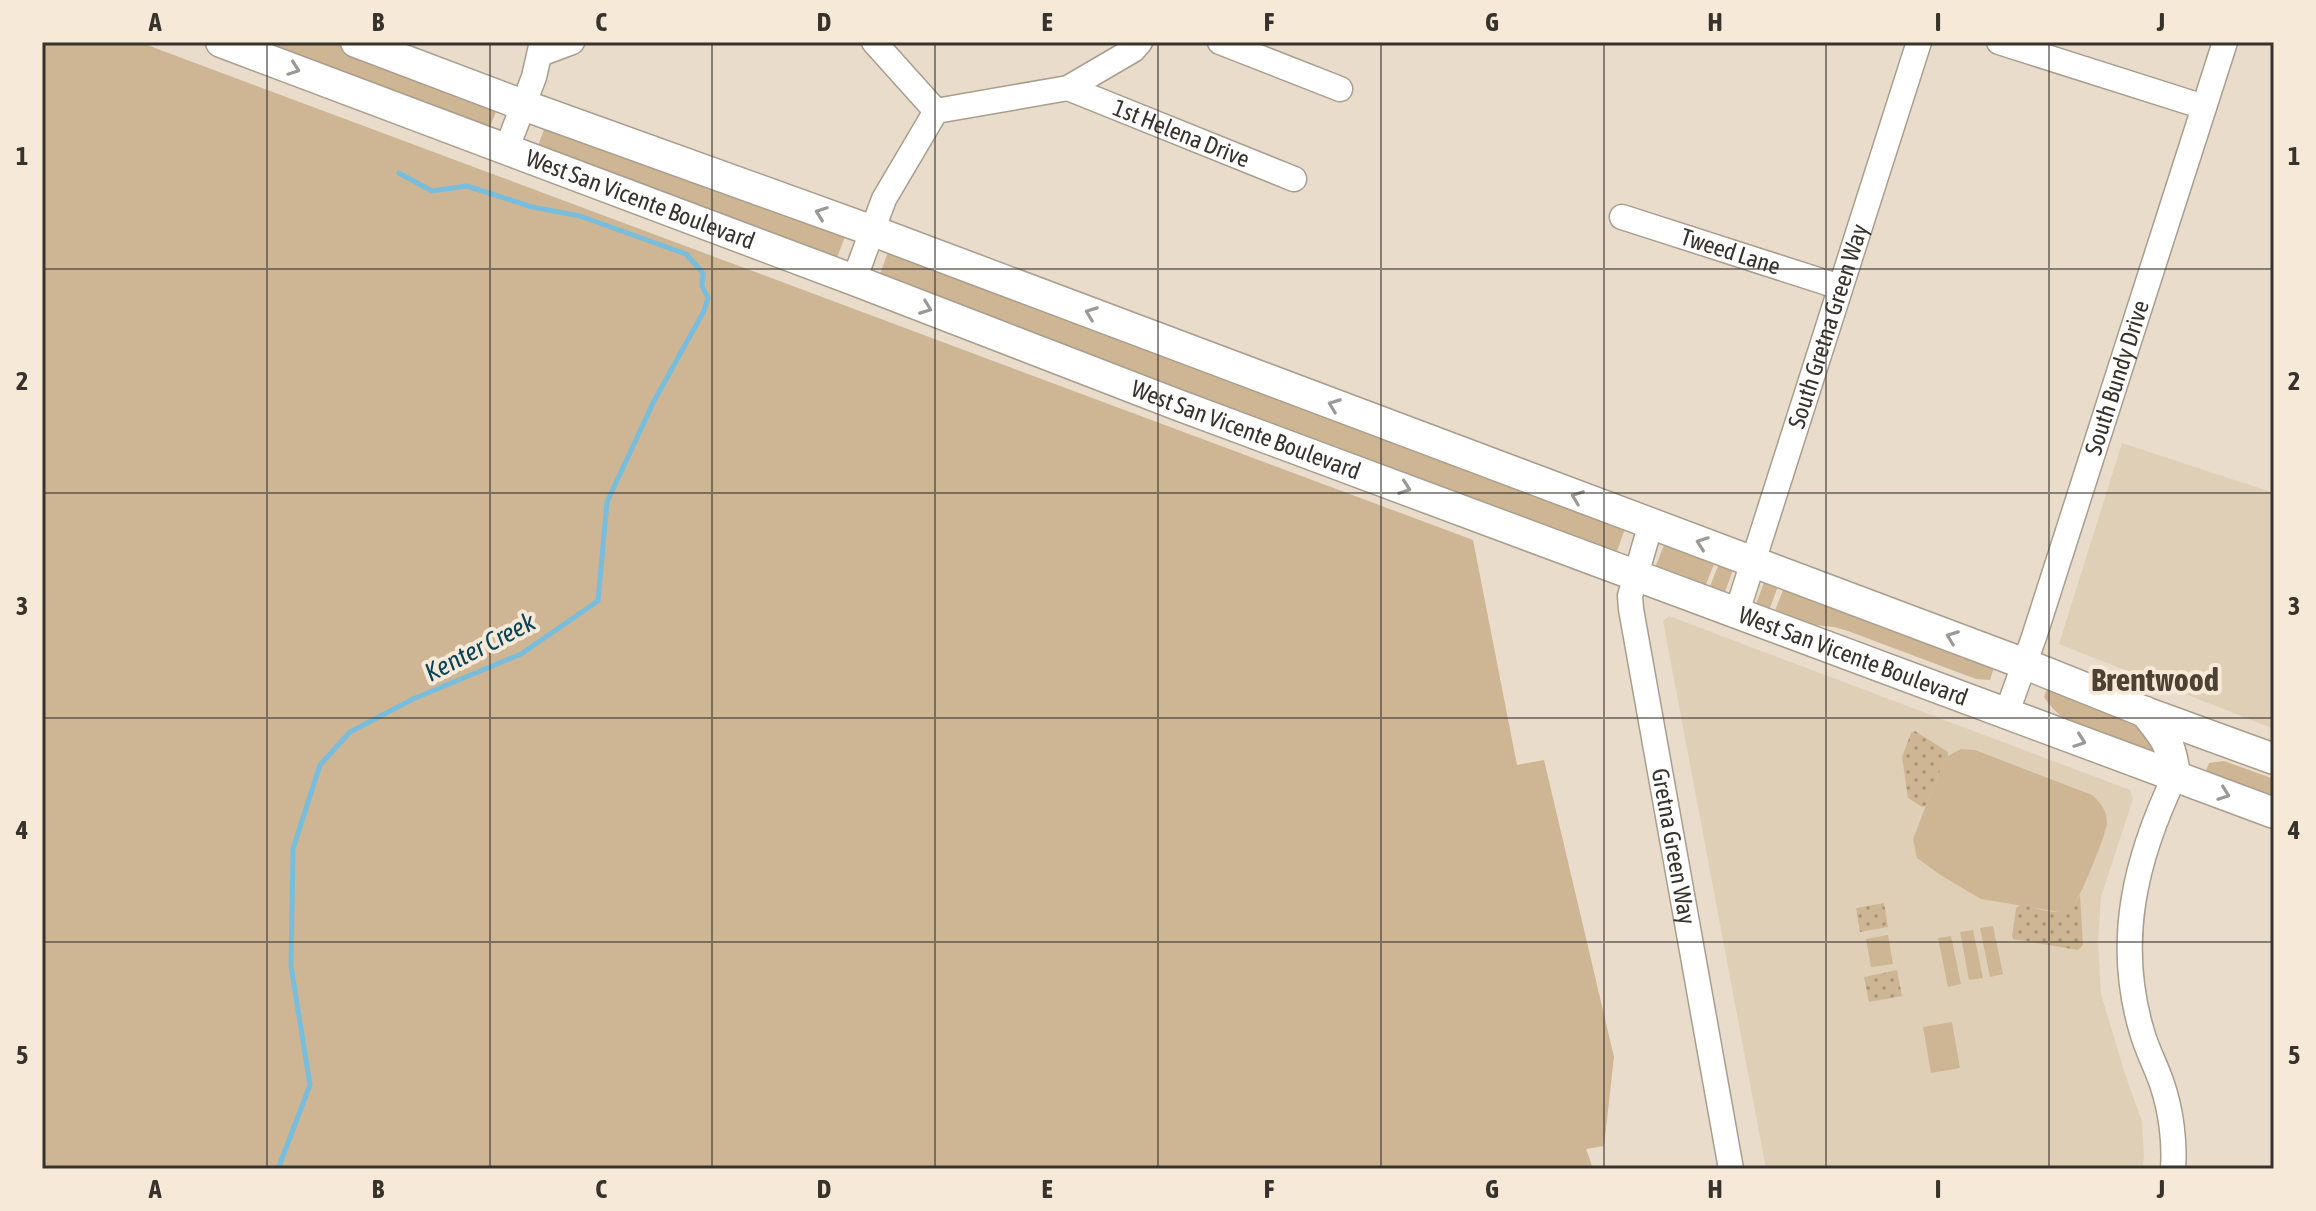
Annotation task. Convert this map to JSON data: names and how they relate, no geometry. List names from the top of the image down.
{
  "streets": {
    "main road": ["West San Vicente Boulevard"],
    "street": [
      "1st Helena Drive",
      "Tweed Lane",
      "South Gretna Green Way",
      "South Bundy Drive",
      "Gretna Green Way"
    ]
  },
  "crossings": [
    ["West San Vicente Boulevard", "South Gretna Green Way"],
    ["West San Vicente Boulevard", "South Bundy Drive"],
    ["West San Vicente Boulevard", "Gretna Green Way"],
    ["Tweed Lane", "South Gretna Green Way"]
  ],
  "districts": ["Brentwood"],
  "water": ["Kenter Creek"],
  "grid": {
    "columns": [
      "A",
      "B",
      "C",
      "D",
      "E",
      "F",
      "G",
      "H",
      "I",
      "J"
    ],
    "rows": [
      "1",
      "2",
      "3",
      "4",
      "5"
    ]
  }
}
